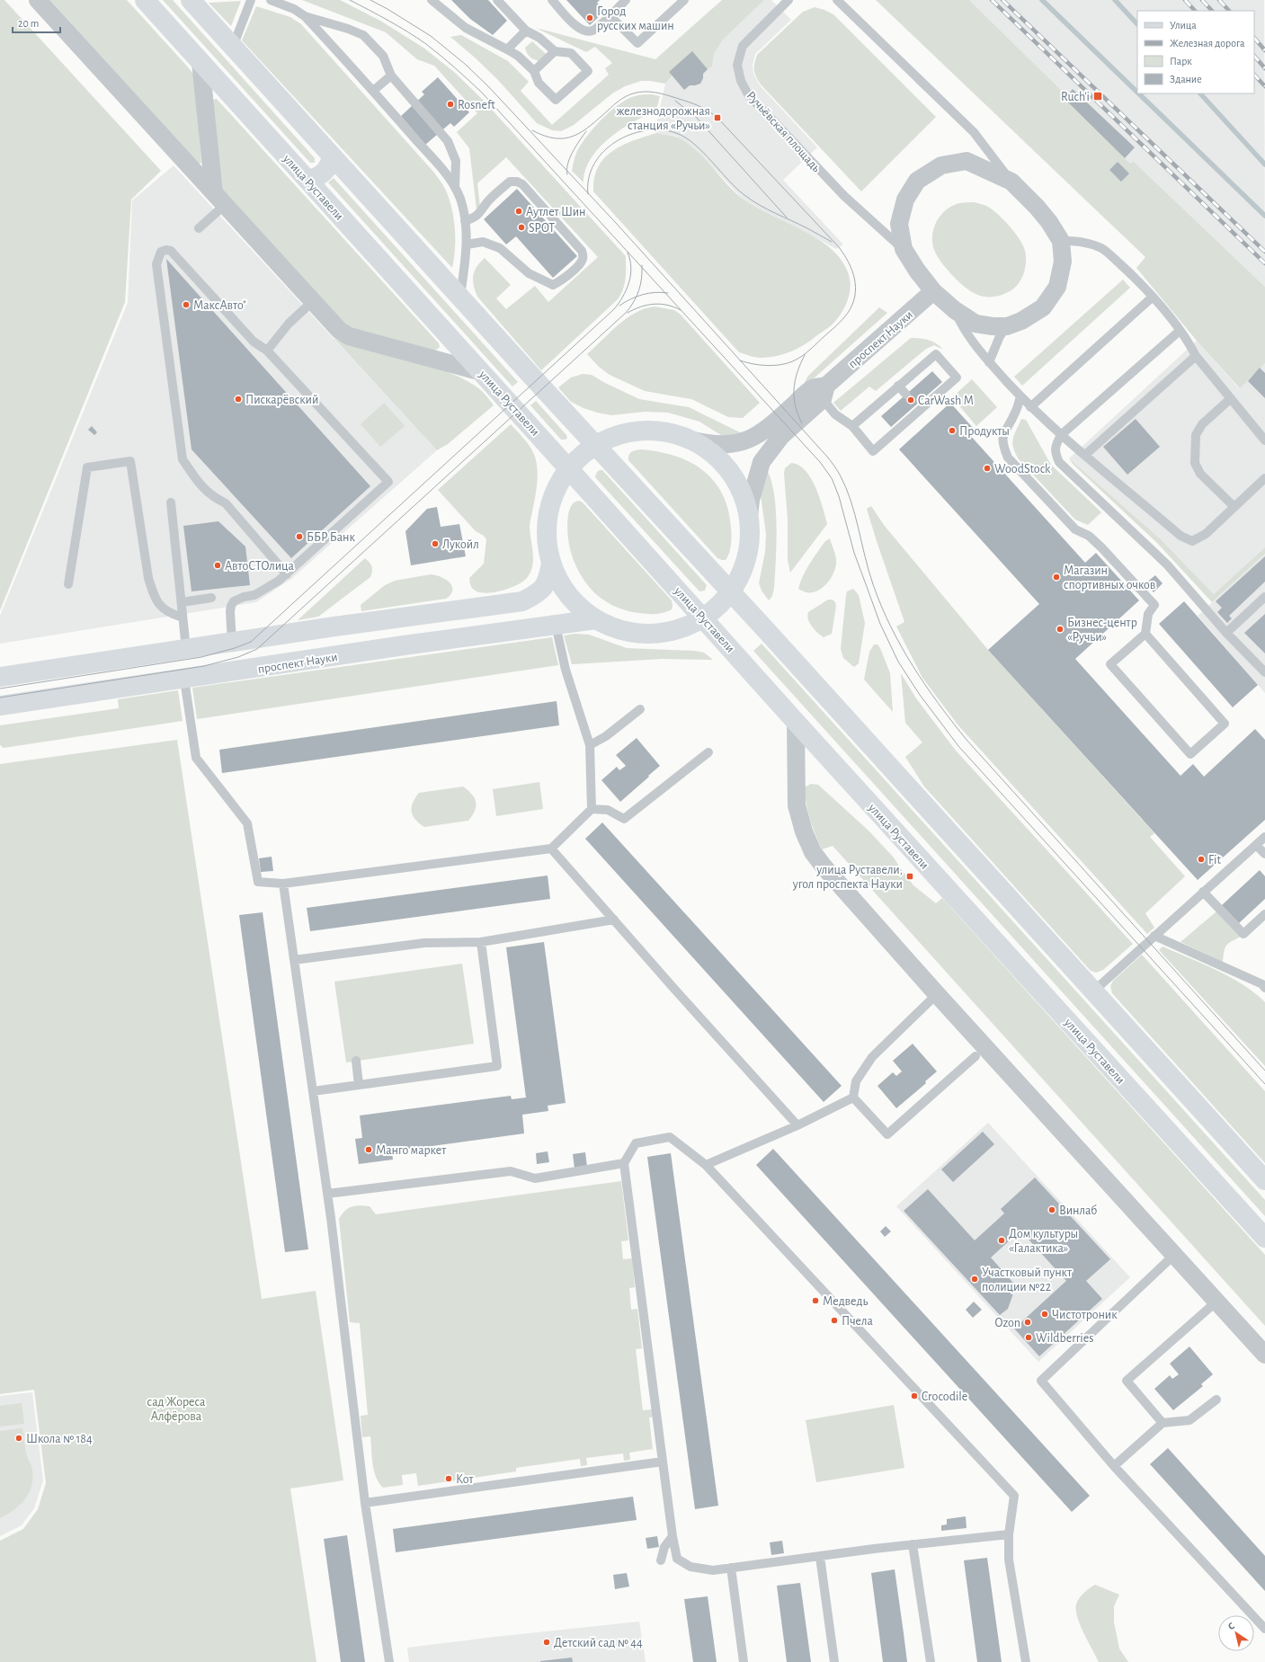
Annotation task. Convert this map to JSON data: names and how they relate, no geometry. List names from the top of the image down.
{
  "streets": {
    "main road": ["улица Руставели", "проспект Науки"],
    "street": ["Ручьёвская площадь"]
  },
  "crossings": [
    ["Ручьёвская площадь", "проспект Науки"],
    ["улица Руставели", "проспект Науки"]
  ],
  "parks": ["сад Жореса Алфёрова"],
  "places": {
    "other": [
      "Город русских машин",
      "Rosneft",
      "Аутлет Шин",
      "SPOT",
      "МаксАвто\"",
      "Пискарёвский",
      "CarWash M",
      "Продукты",
      "WoodStock",
      "ББР Банк",
      "Лукойл",
      "АвтоСТОлица",
      "Магазин спортивных очков",
      "Бизнес-центр «Ручьи»",
      "Fit",
      "Манго маркет",
      "Винлаб",
      "Дом культуры «Галактика»",
      "Участковый пункт полиции №22",
      "Медведь",
      "Чистотроник",
      "Пчела",
      "Ozon",
      "Wildberries",
      "Crocodile",
      "Школа № 184",
      "Кот",
      "Детский сад № 44"
    ],
    "transit": ["Ruch'i", "железнодорожная станция «Ручьи»", "улица Руставели, угол проспекта Науки"]
  },
  "legend": [
    "Улица",
    "Железная дорога",
    "Парк",
    "Здание"
  ],
  "scale_bar": "20 m",
  "north": "top left"
}
